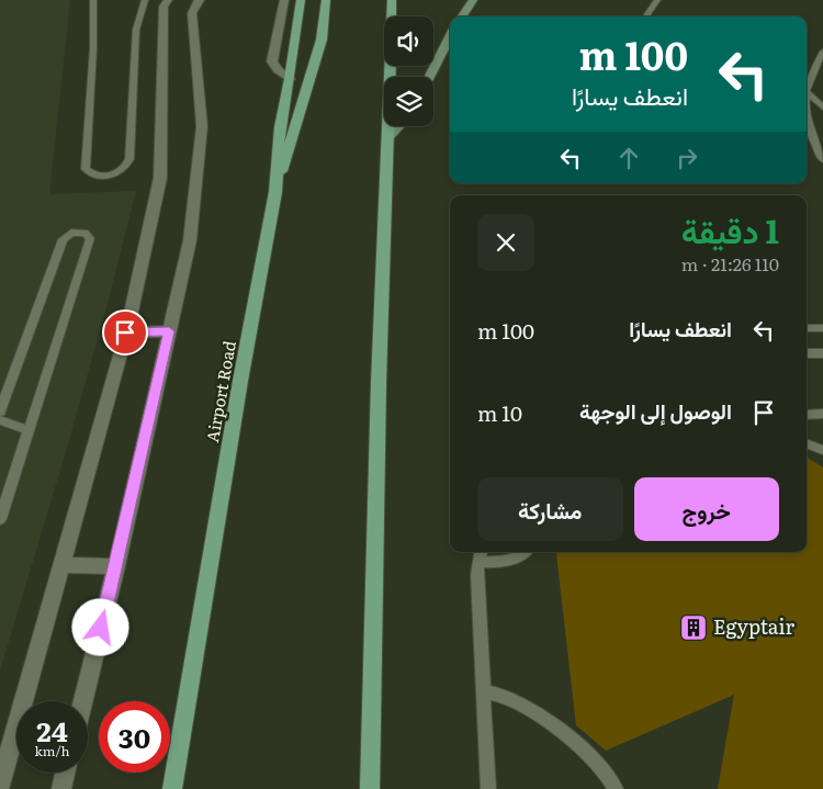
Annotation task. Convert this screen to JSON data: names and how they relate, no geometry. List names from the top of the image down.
{
  "streets": {
    "main road": ["Airport Road"]
  },
  "places": {
    "building": ["Egyptair"]
  },
  "page": {
    "turn": ["100 m", "انعطف يسارًا"],
    "heading": ["1 دقيقة", "110 m · 21:26"],
    "list": [
      {
        "name": "انعطف يسارًا",
        "value": "100 m"
      },
      {
        "name": "الوصول إلى الوجهة",
        "value": "10 m"
      }
    ],
    "buttons": ["خروج", "مشاركة"],
    "speed": "24 km/h",
    "limit": "30"
  }
}
